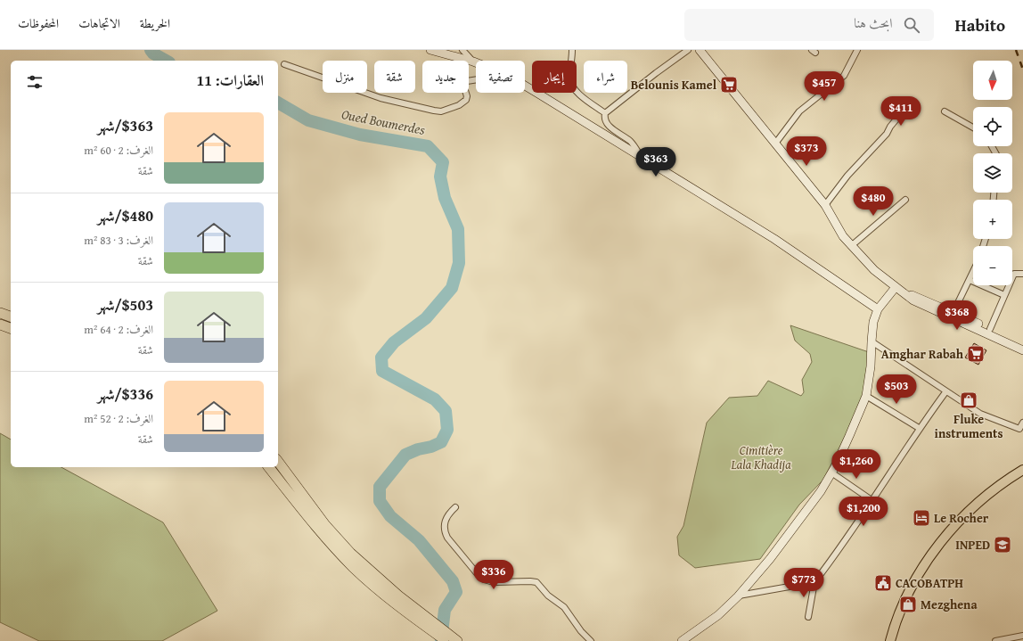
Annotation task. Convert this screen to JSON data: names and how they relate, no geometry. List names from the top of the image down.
{
  "water": ["Oued Boumerdes"],
  "parks": ["Cimitière Lala Khadija"],
  "places": {
    "supermarket": ["Belounis Kamel", "Amghar Rabah"],
    "shop": ["Fluke instruments", "Mezghena"],
    "hotel": ["Le Rocher"],
    "school or university": ["INPED"],
    "public building": ["CACOBATPH"]
  },
  "north": "bottom",
  "page": {
    "header": "Habito",
    "search": "ابحث هنا",
    "nav": ["الخريطة", "الاتجاهات", "المحفوظات"],
    "map_buttons": ["+", "−"],
    "chip": [
      "شراء",
      "إيجار",
      "تصفية",
      "جديد",
      "شقة",
      "منزل"
    ],
    "heading": "العقارات: 11",
    "price": [
      "$457",
      "$411",
      "$373",
      "$363",
      "$480",
      "$368",
      "$503",
      "$1,260",
      "$1,200",
      "$336",
      "$773"
    ],
    "list": [
      {
        "name": "$363/شهر",
        "note": "الغرف: 2 · 60 m² · شقة"
      },
      {
        "name": "$480/شهر",
        "note": "الغرف: 3 · 83 m² · شقة"
      },
      {
        "name": "$503/شهر",
        "note": "الغرف: 2 · 64 m² · شقة"
      },
      {
        "name": "$336/شهر",
        "note": "الغرف: 2 · 52 m² · شقة"
      }
    ]
  }
}
